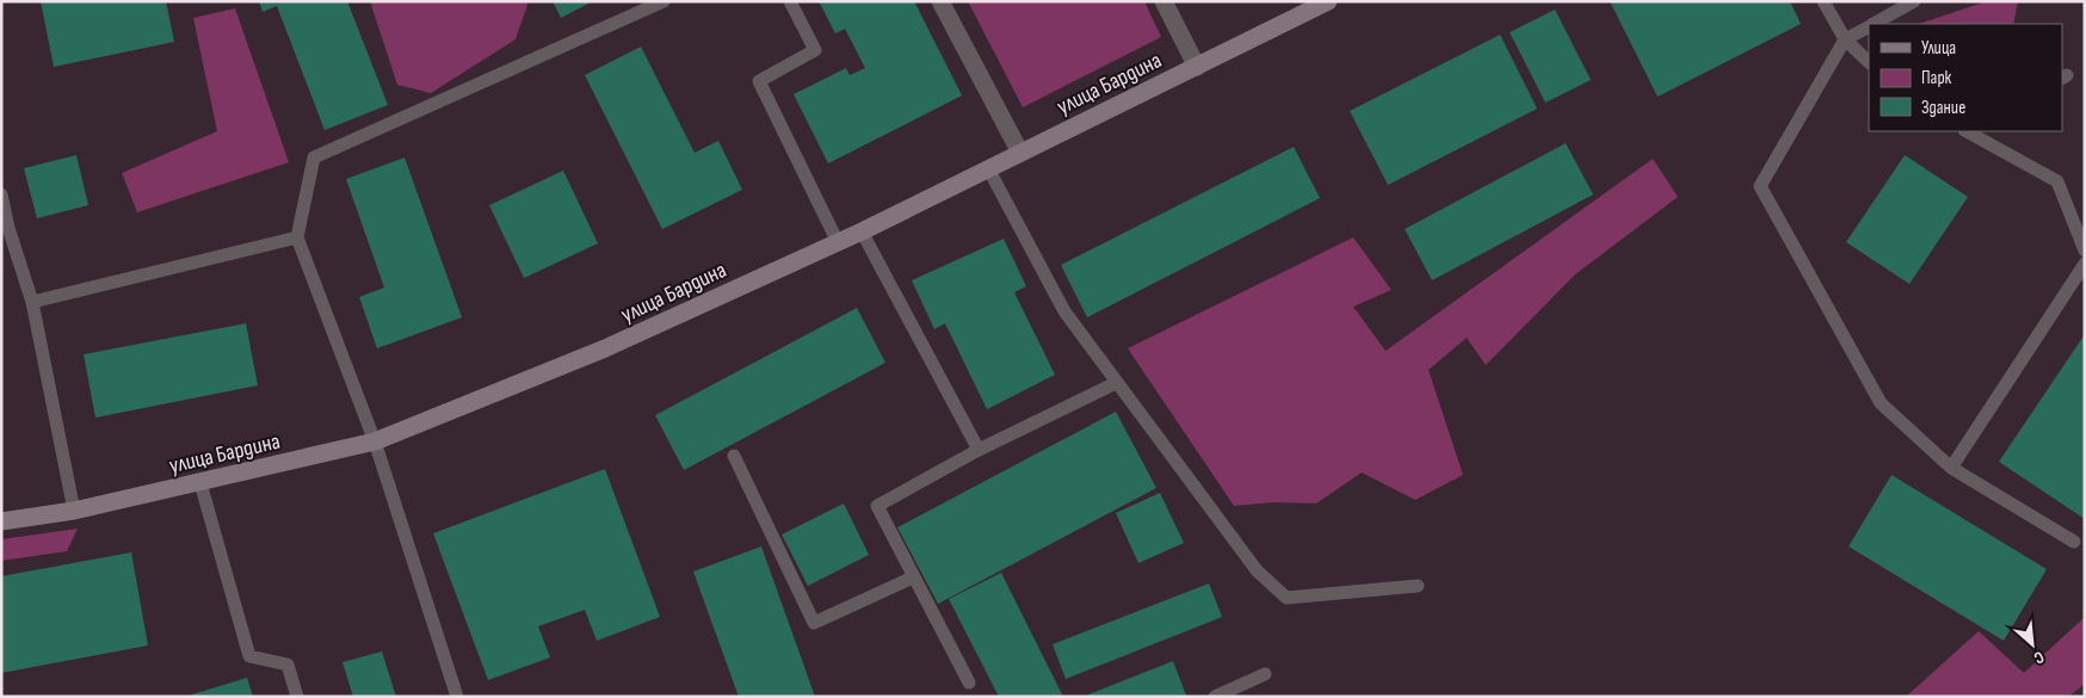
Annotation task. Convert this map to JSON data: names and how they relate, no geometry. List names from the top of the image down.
{
  "streets": {
    "street": ["улица Бардина"]
  },
  "legend": ["Улица", "Парк", "Здание"],
  "north": "bottom right"
}
